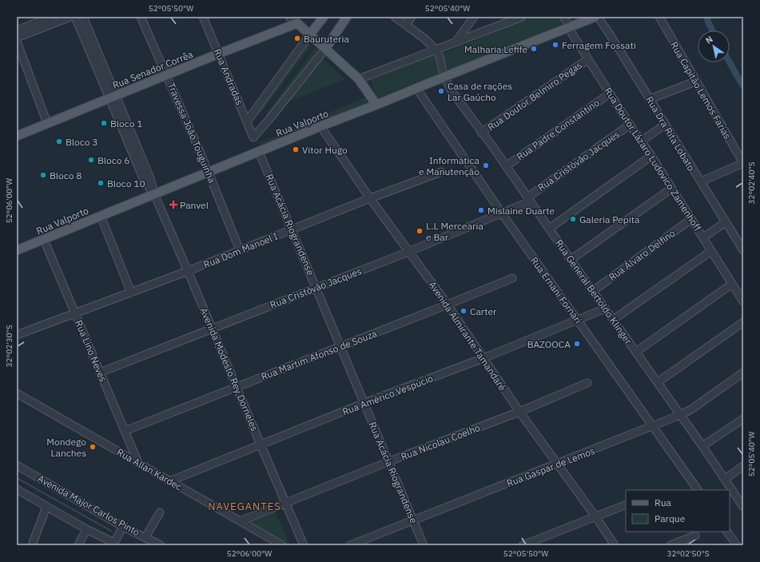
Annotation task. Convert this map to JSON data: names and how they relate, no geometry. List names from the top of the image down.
{
  "streets": {
    "main road": ["Rua Senador Corrêa", "Rua Valporto"],
    "street": [
      "Rua Andradas",
      "Rua Capitão Lemos Farias",
      "Rua Doutor Belmiro Pegas",
      "Rua Padre Constantino",
      "Travessa João Touguinha",
      "Rua Dra Rita Lobato",
      "Rua Doutor Lázaro Ludovico Zamenhoff",
      "Rua Cristóvão Jacques",
      "Rua Acácia Riograndense",
      "Rua Dom Manoel I",
      "Rua Álvaro Delfino",
      "Rua Ernani Fornari",
      "Rua General Bertoldo Klinger",
      "Avenida Almirante Tamandaré",
      "Rua Lino Neves",
      "Rua Martim Afonso de Souza",
      "Avenida Modesto Rey Dorneles",
      "Rua Américo Vespúcio",
      "Rua Nicolau Coelho",
      "Rua Gaspar de Lemos",
      "Rua Allan Kardec",
      "Avenida Major Carlos Pinto"
    ]
  },
  "crossings": [
    ["Rua Senador Corrêa", "Rua Andradas"],
    ["Rua Senador Corrêa", "Travessa João Touguinha"],
    ["Rua Senador Corrêa", "Avenida Modesto Rey Dorneles"],
    ["Rua Doutor Belmiro Pegas", "Rua Doutor Lázaro Ludovico Zamenhoff"],
    ["Rua Doutor Belmiro Pegas", "Rua General Bertoldo Klinger"],
    ["Rua Valporto", "Travessa João Touguinha"],
    ["Rua Valporto", "Rua Dra Rita Lobato"],
    ["Rua Valporto", "Rua Doutor Lázaro Ludovico Zamenhoff"],
    ["Rua Valporto", "Rua Acácia Riograndense"],
    ["Rua Valporto", "Rua Ernani Fornari"],
    ["Rua Valporto", "Rua General Bertoldo Klinger"],
    ["Rua Valporto", "Avenida Almirante Tamandaré"],
    ["Rua Valporto", "Rua Lino Neves"],
    ["Rua Valporto", "Avenida Modesto Rey Dorneles"],
    ["Rua Padre Constantino", "Rua Doutor Lázaro Ludovico Zamenhoff"],
    ["Rua Padre Constantino", "Rua General Bertoldo Klinger"],
    ["Travessa João Touguinha", "Rua Dom Manoel I"],
    ["Rua Doutor Lázaro Ludovico Zamenhoff", "Rua Cristóvão Jacques"],
    ["Rua Doutor Lázaro Ludovico Zamenhoff", "Rua Álvaro Delfino"],
    ["Rua Cristóvão Jacques", "Rua Acácia Riograndense"],
    ["Rua Cristóvão Jacques", "Rua Ernani Fornari"],
    ["Rua Cristóvão Jacques", "Rua General Bertoldo Klinger"],
    ["Rua Cristóvão Jacques", "Avenida Almirante Tamandaré"],
    ["Rua Cristóvão Jacques", "Rua Lino Neves"],
    ["Rua Cristóvão Jacques", "Avenida Modesto Rey Dorneles"],
    ["Rua Acácia Riograndense", "Rua Dom Manoel I"],
    ["Rua Acácia Riograndense", "Rua Martim Afonso de Souza"],
    ["Rua Acácia Riograndense", "Rua Américo Vespúcio"],
    ["Rua Acácia Riograndense", "Rua Nicolau Coelho"],
    ["Rua Acácia Riograndense", "Rua Gaspar de Lemos"],
    ["Rua Dom Manoel I", "Avenida Almirante Tamandaré"],
    ["Rua Dom Manoel I", "Rua Lino Neves"],
    ["Rua Dom Manoel I", "Avenida Modesto Rey Dorneles"],
    ["Rua Álvaro Delfino", "Rua General Bertoldo Klinger"],
    ["Rua Ernani Fornari", "Rua Américo Vespúcio"],
    ["Rua Ernani Fornari", "Rua Gaspar de Lemos"],
    ["Rua General Bertoldo Klinger", "Rua Américo Vespúcio"],
    ["Rua General Bertoldo Klinger", "Rua Gaspar de Lemos"],
    ["Avenida Almirante Tamandaré", "Rua Martim Afonso de Souza"],
    ["Avenida Almirante Tamandaré", "Rua Américo Vespúcio"],
    ["Avenida Almirante Tamandaré", "Rua Nicolau Coelho"],
    ["Avenida Almirante Tamandaré", "Rua Gaspar de Lemos"],
    ["Rua Lino Neves", "Rua Martim Afonso de Souza"],
    ["Rua Lino Neves", "Rua Allan Kardec"],
    ["Rua Martim Afonso de Souza", "Avenida Modesto Rey Dorneles"],
    ["Avenida Modesto Rey Dorneles", "Rua Américo Vespúcio"],
    ["Avenida Modesto Rey Dorneles", "Rua Nicolau Coelho"],
    ["Rua Américo Vespúcio", "Rua Allan Kardec"],
    ["Rua Nicolau Coelho", "Rua Allan Kardec"]
  ],
  "districts": ["NAVEGANTES"],
  "places": {
    "other": [
      "Bauruteria",
      "Ferragem Fossati",
      "Malharia Lefife",
      "Casa de rações Lar Gaúcho",
      "Bloco 1",
      "Bloco 3",
      "Vitor Hugo",
      "Bloco 6",
      "Informática e Manutenção",
      "Bloco 8",
      "Bloco 10",
      "Mislaine Duarte",
      "Galeria Pepita",
      "L.L Mercearia e Bar",
      "Carter",
      "BAZOOCA",
      "Mondego Lanches"
    ],
    "health": ["Panvel"]
  },
  "legend": ["Rua", "Parque"],
  "north": "top left",
  "coordinates": [
    "52°05'50\"W",
    "52°05'40\"W",
    "32°02'40\"S",
    "52°06'00\"W",
    "32°02'30\"S",
    "32°02'50\"S"
  ]
}
